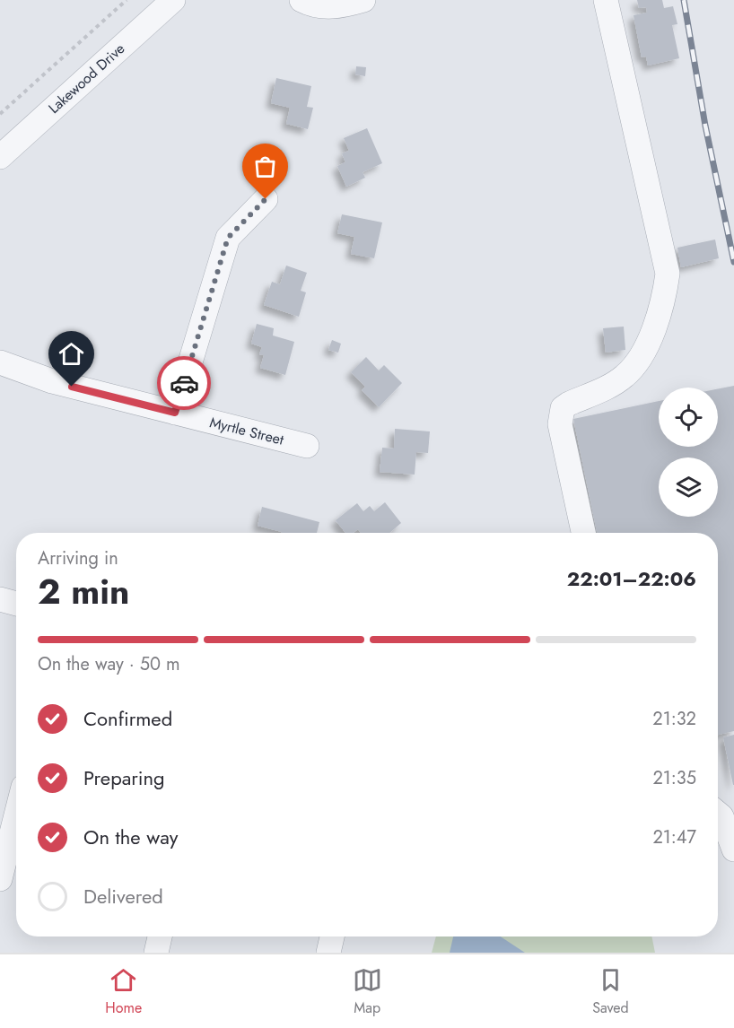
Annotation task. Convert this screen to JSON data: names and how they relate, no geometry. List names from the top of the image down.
{
  "streets": {
    "street": ["Lakewood Drive", "Myrtle Street"]
  },
  "page": {
    "heading": ["2 min", "Arriving in", "22:01–22:06"],
    "bar": "On the way · 50 m",
    "list": [
      ["Confirmed", "21:32"],
      ["Preparing", "21:35"],
      ["On the way", "21:47"],
      "Delivered"
    ],
    "tabs": ["Home", "Map", "Saved"]
  }
}
